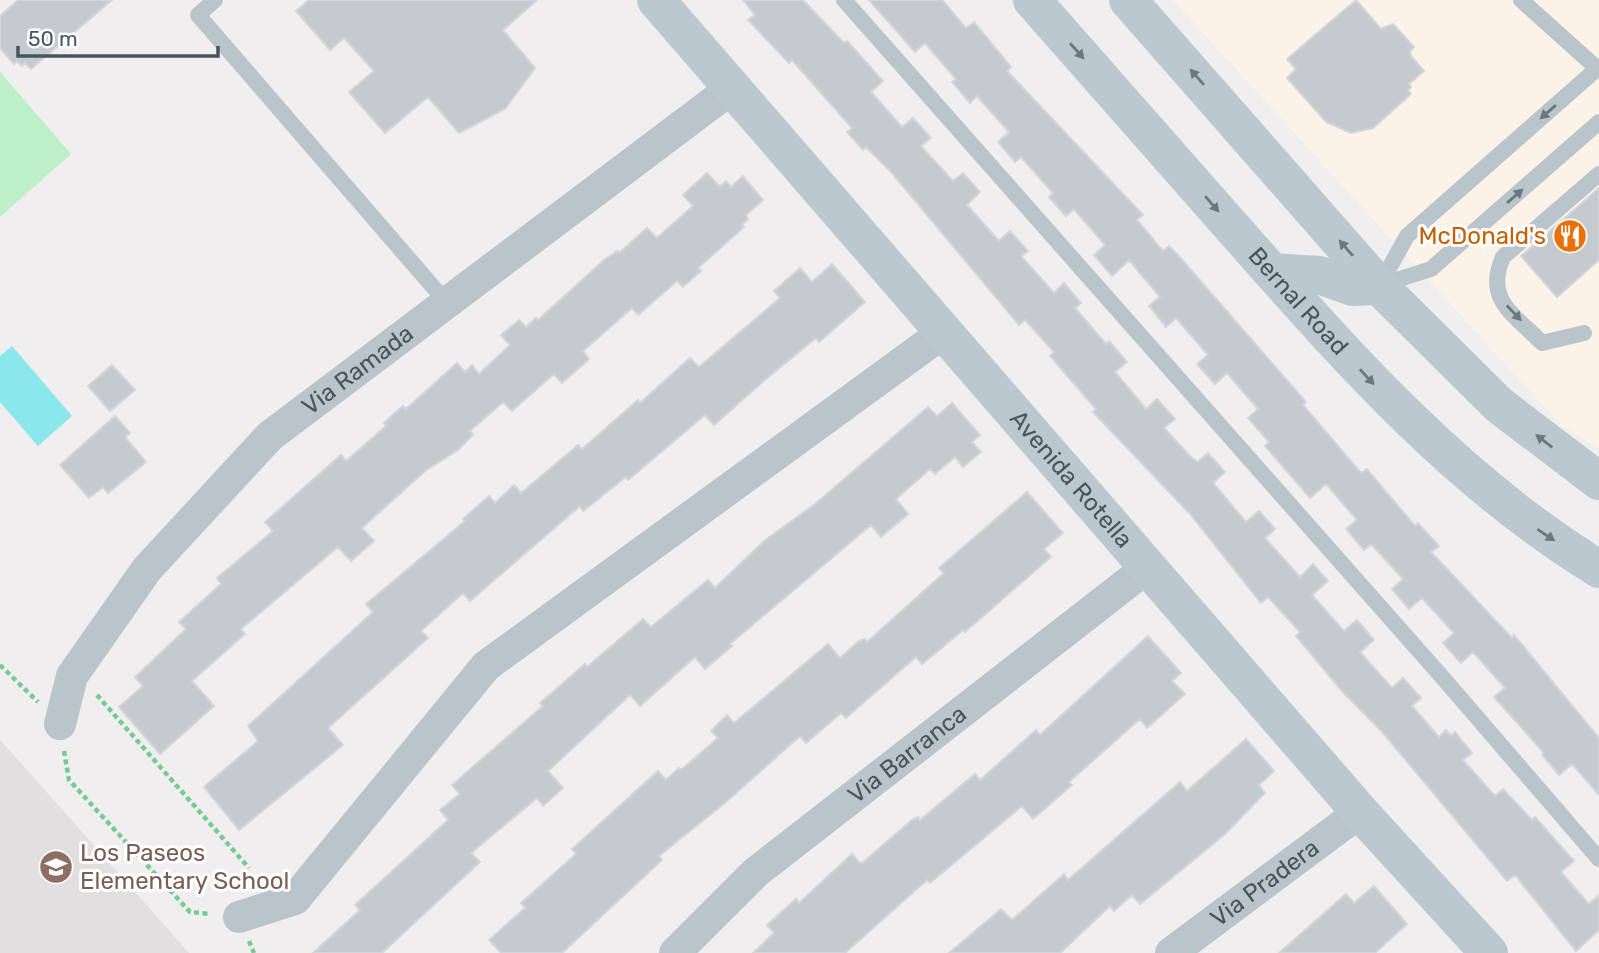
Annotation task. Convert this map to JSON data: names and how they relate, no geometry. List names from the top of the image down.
{
  "streets": {
    "main road": ["Bernal Road", "Avenida Rotella"],
    "street": ["Via Ramada", "Via Barranca", "Via Pradera"]
  },
  "crossings": [
    ["Via Ramada", "Avenida Rotella"],
    ["Avenida Rotella", "Via Barranca"],
    ["Avenida Rotella", "Via Pradera"]
  ],
  "places": {
    "restaurant": ["McDonald's"],
    "school or university": ["Los Paseos Elementary School"]
  },
  "scale_bar": "50 m"
}
